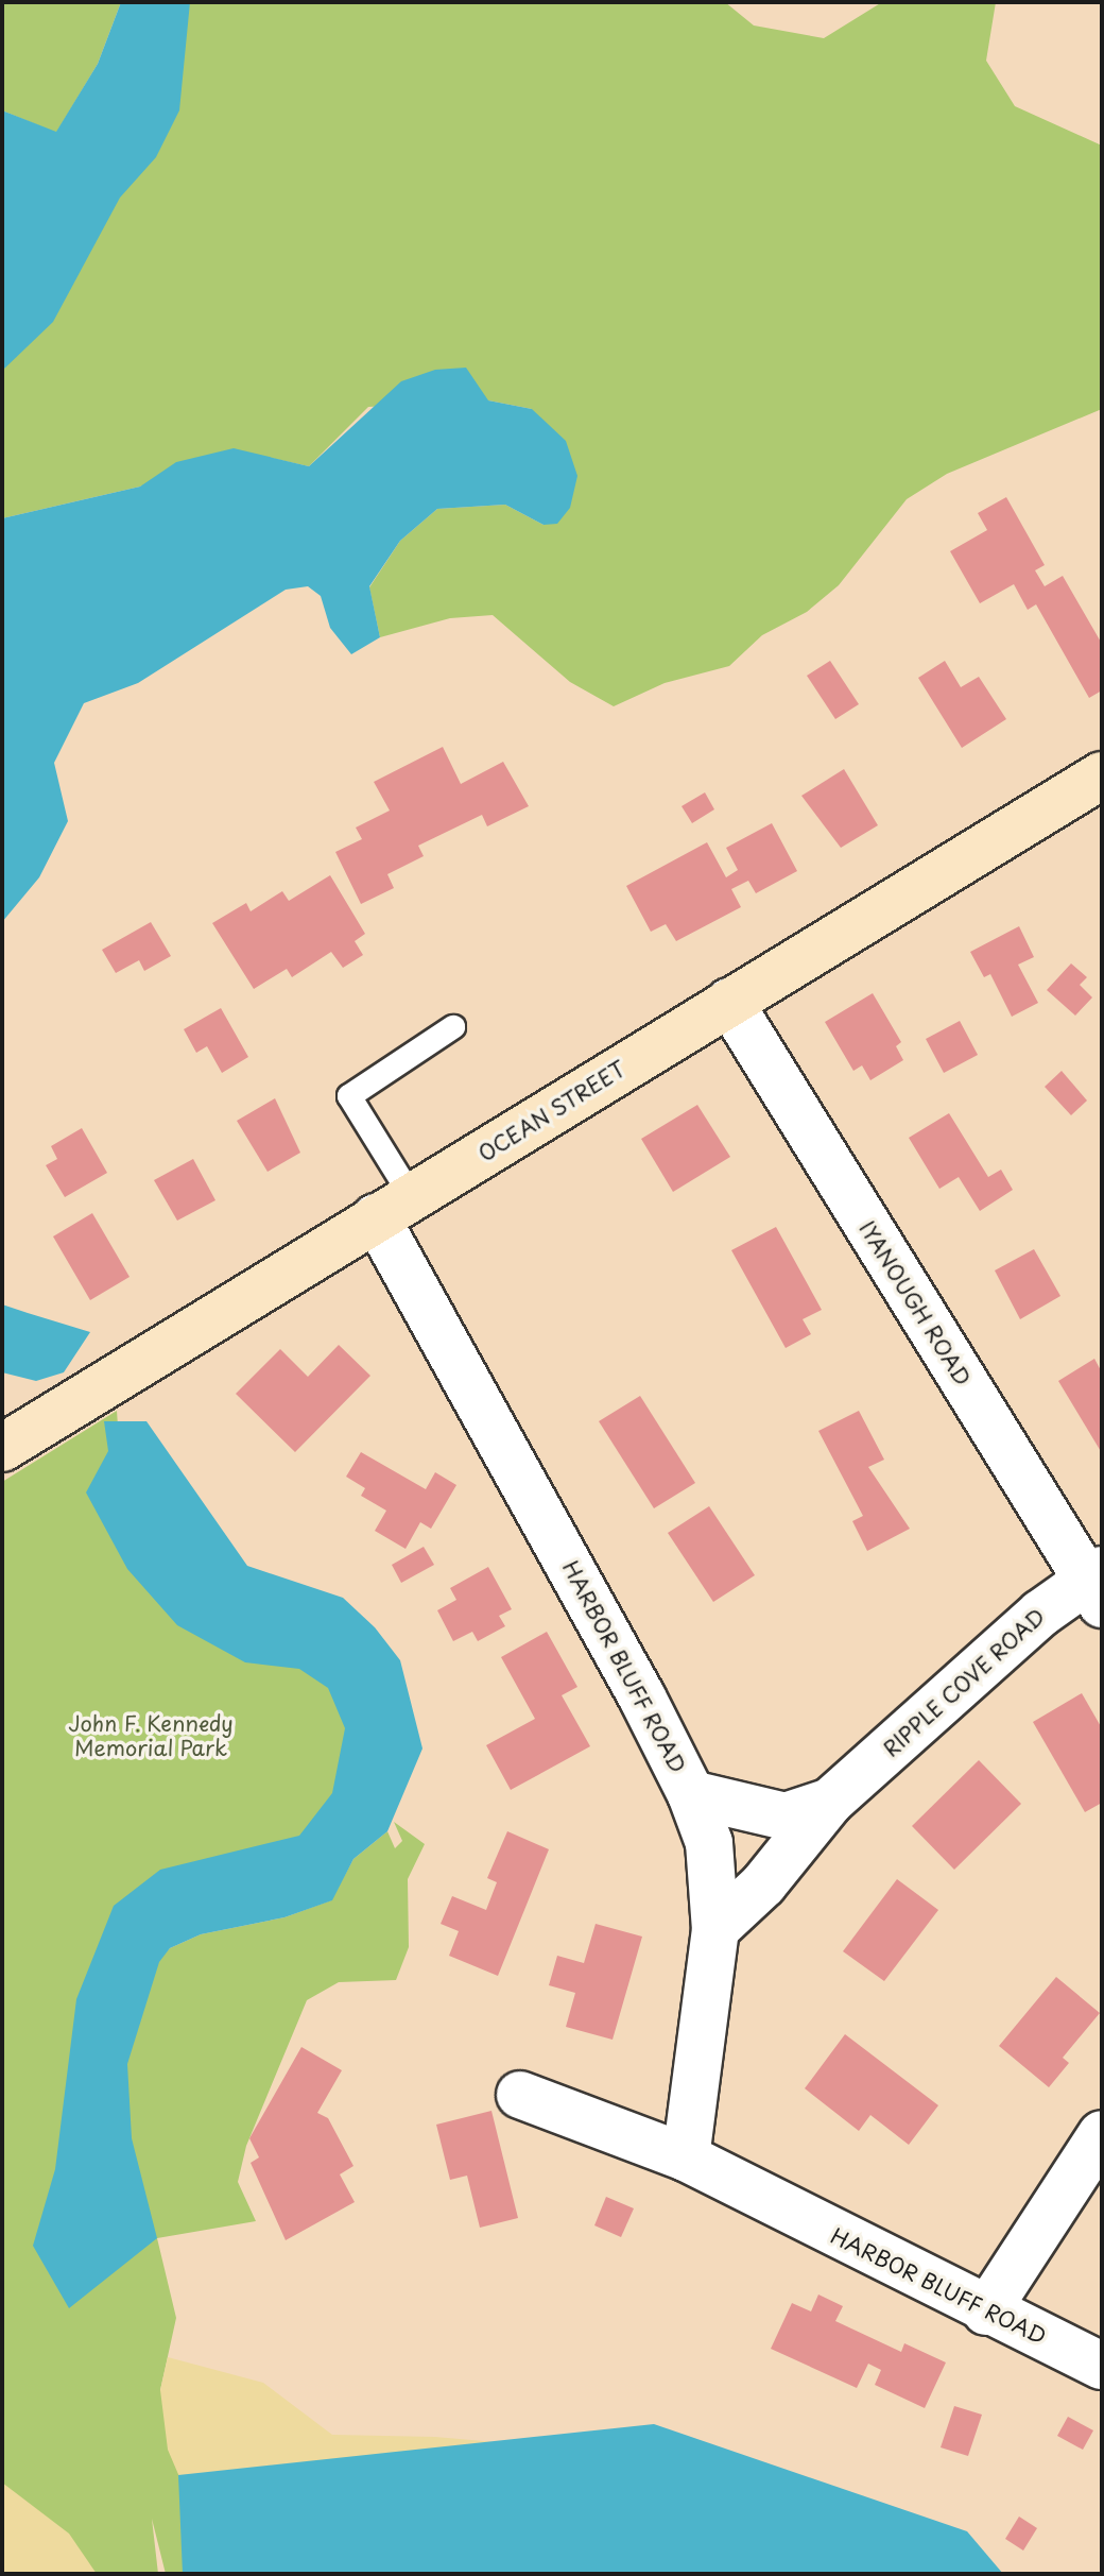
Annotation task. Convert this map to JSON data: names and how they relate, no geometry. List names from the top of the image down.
{
  "streets": {
    "main road": ["OCEAN STREET"],
    "street": ["IYANOUGH ROAD", "HARBOR BLUFF ROAD", "RIPPLE COVE ROAD"]
  },
  "crossings": [
    ["OCEAN STREET", "IYANOUGH ROAD"],
    ["OCEAN STREET", "HARBOR BLUFF ROAD"],
    ["IYANOUGH ROAD", "RIPPLE COVE ROAD"],
    ["HARBOR BLUFF ROAD", "RIPPLE COVE ROAD"]
  ],
  "parks": ["John F. Kennedy Memorial Park"]
}
